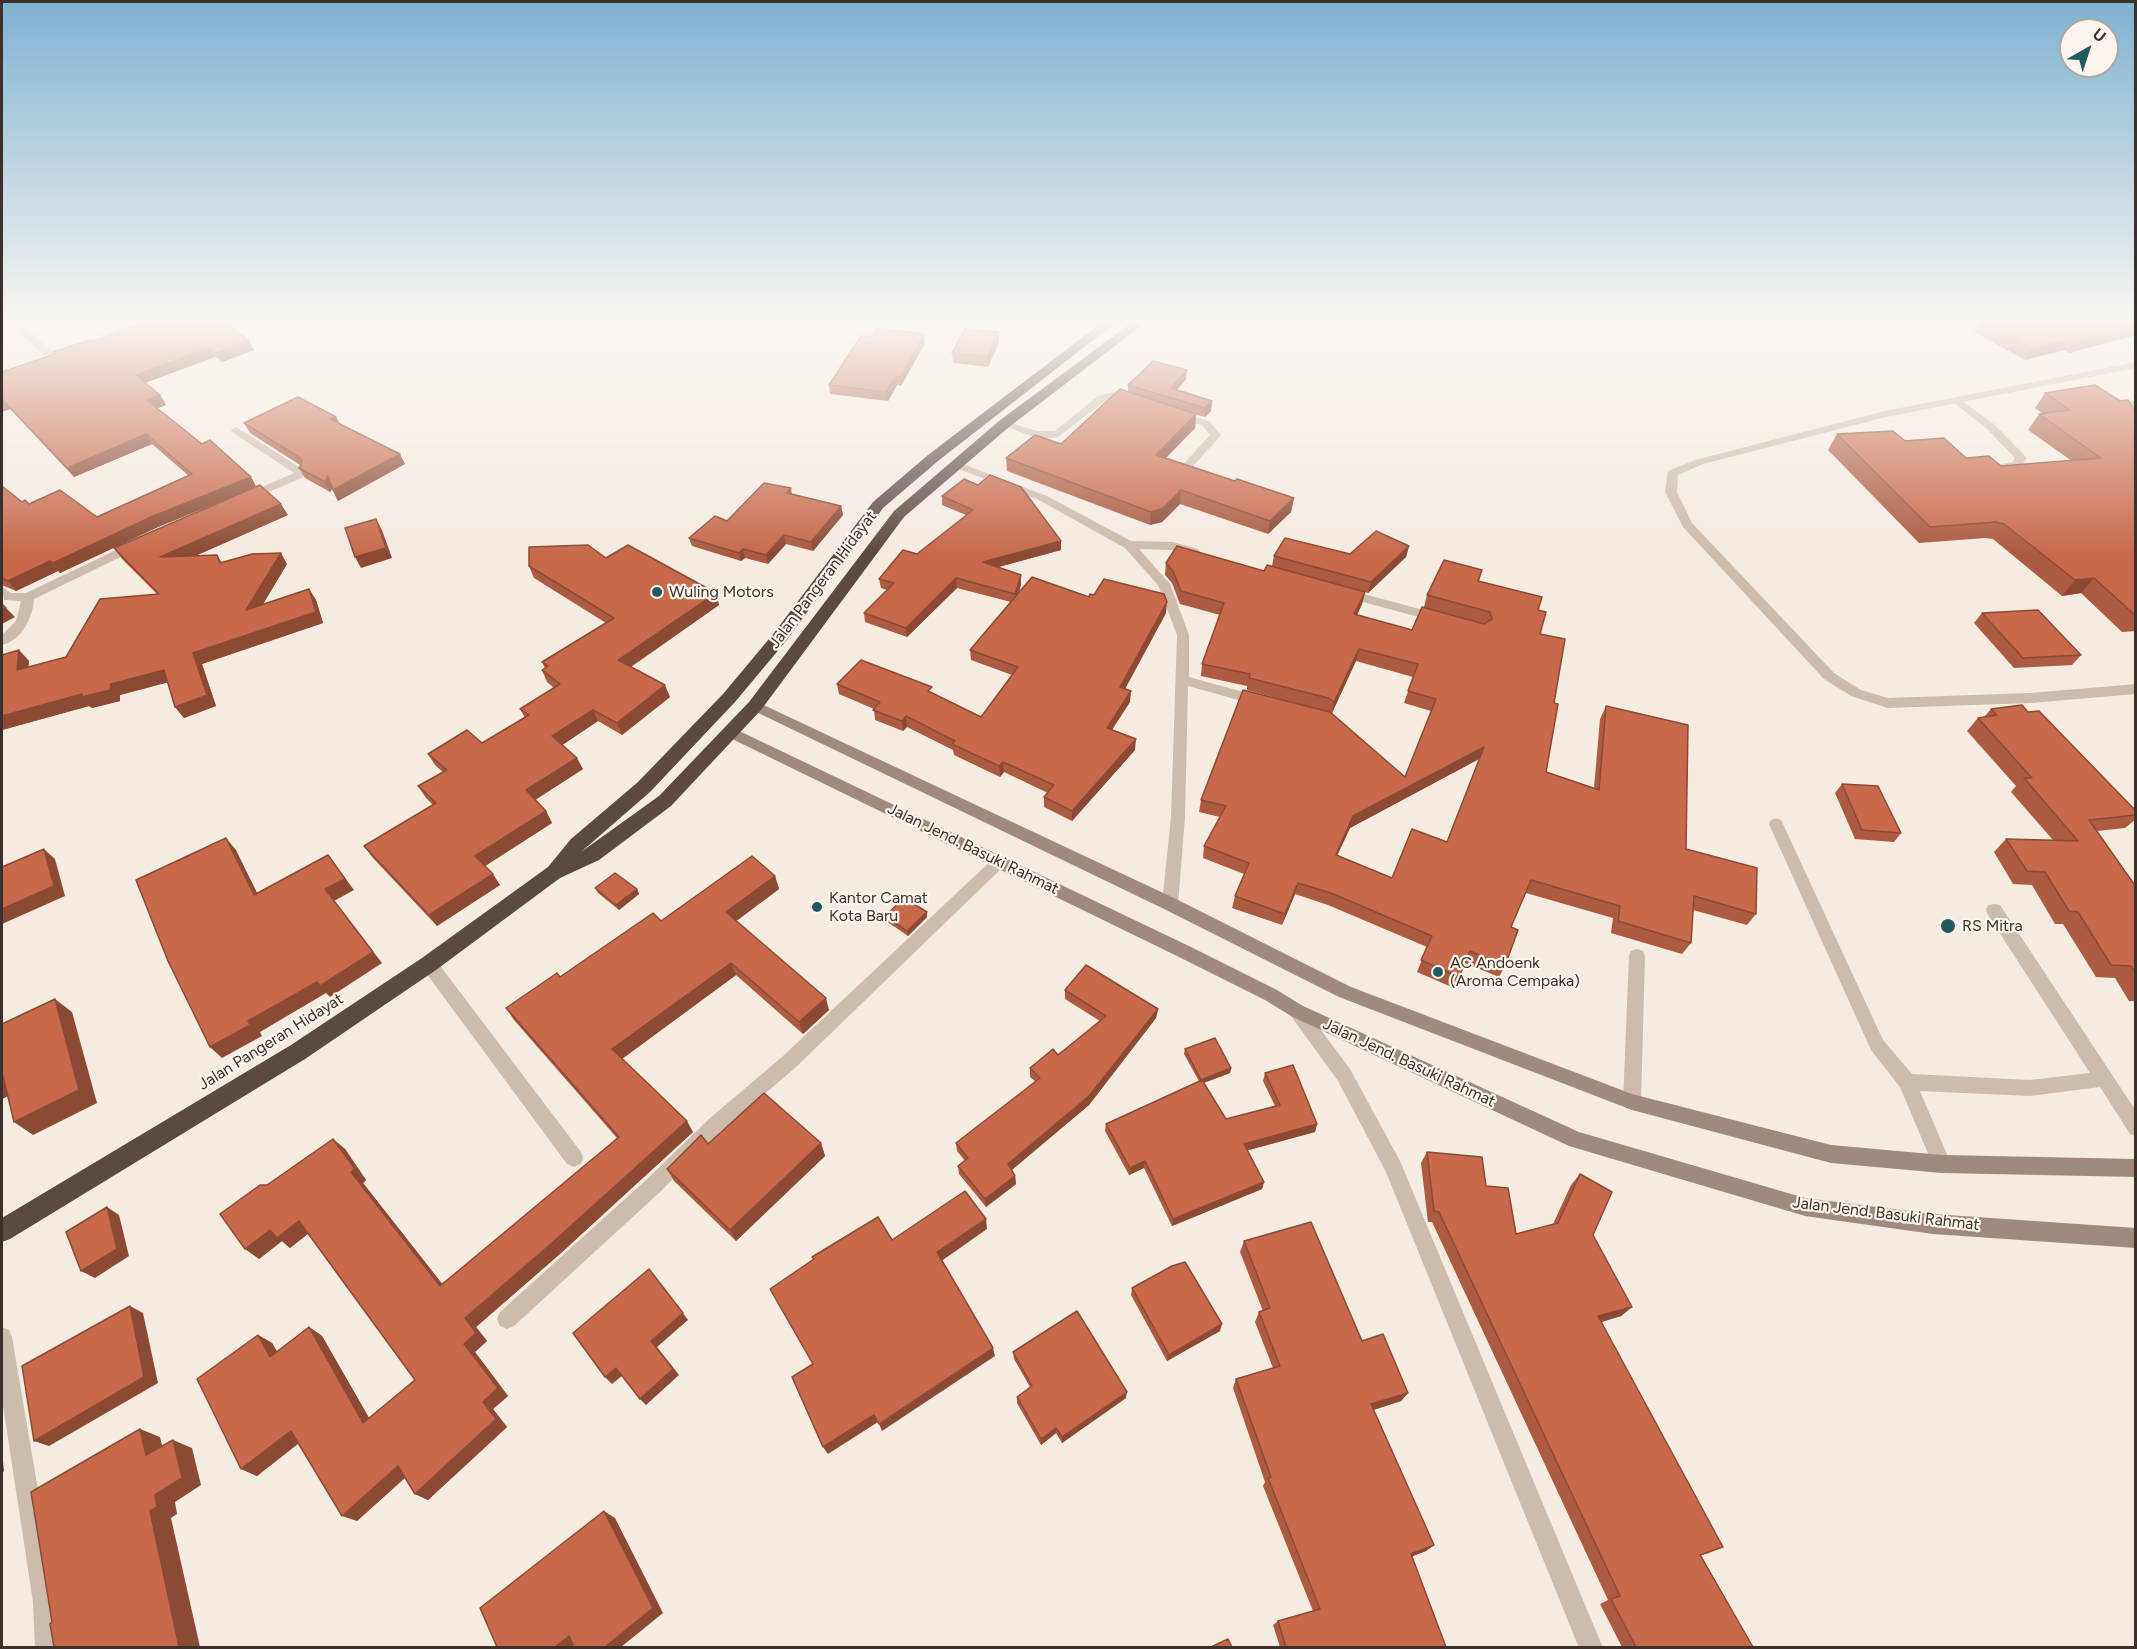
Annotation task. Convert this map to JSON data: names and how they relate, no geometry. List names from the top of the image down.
{
  "streets": {
    "highway": ["Jalan Pangeran Hidayat"],
    "main road": ["Jalan Jend. Basuki Rahmat"]
  },
  "crossings": [
    ["Jalan Pangeran Hidayat", "Jalan Jend. Basuki Rahmat"]
  ],
  "places": [
    "Wuling Motors",
    "Kantor Camat Kota Baru",
    "RS Mitra",
    "AC Andoenk (Aroma Cempaka)"
  ],
  "north": "top right"
}
